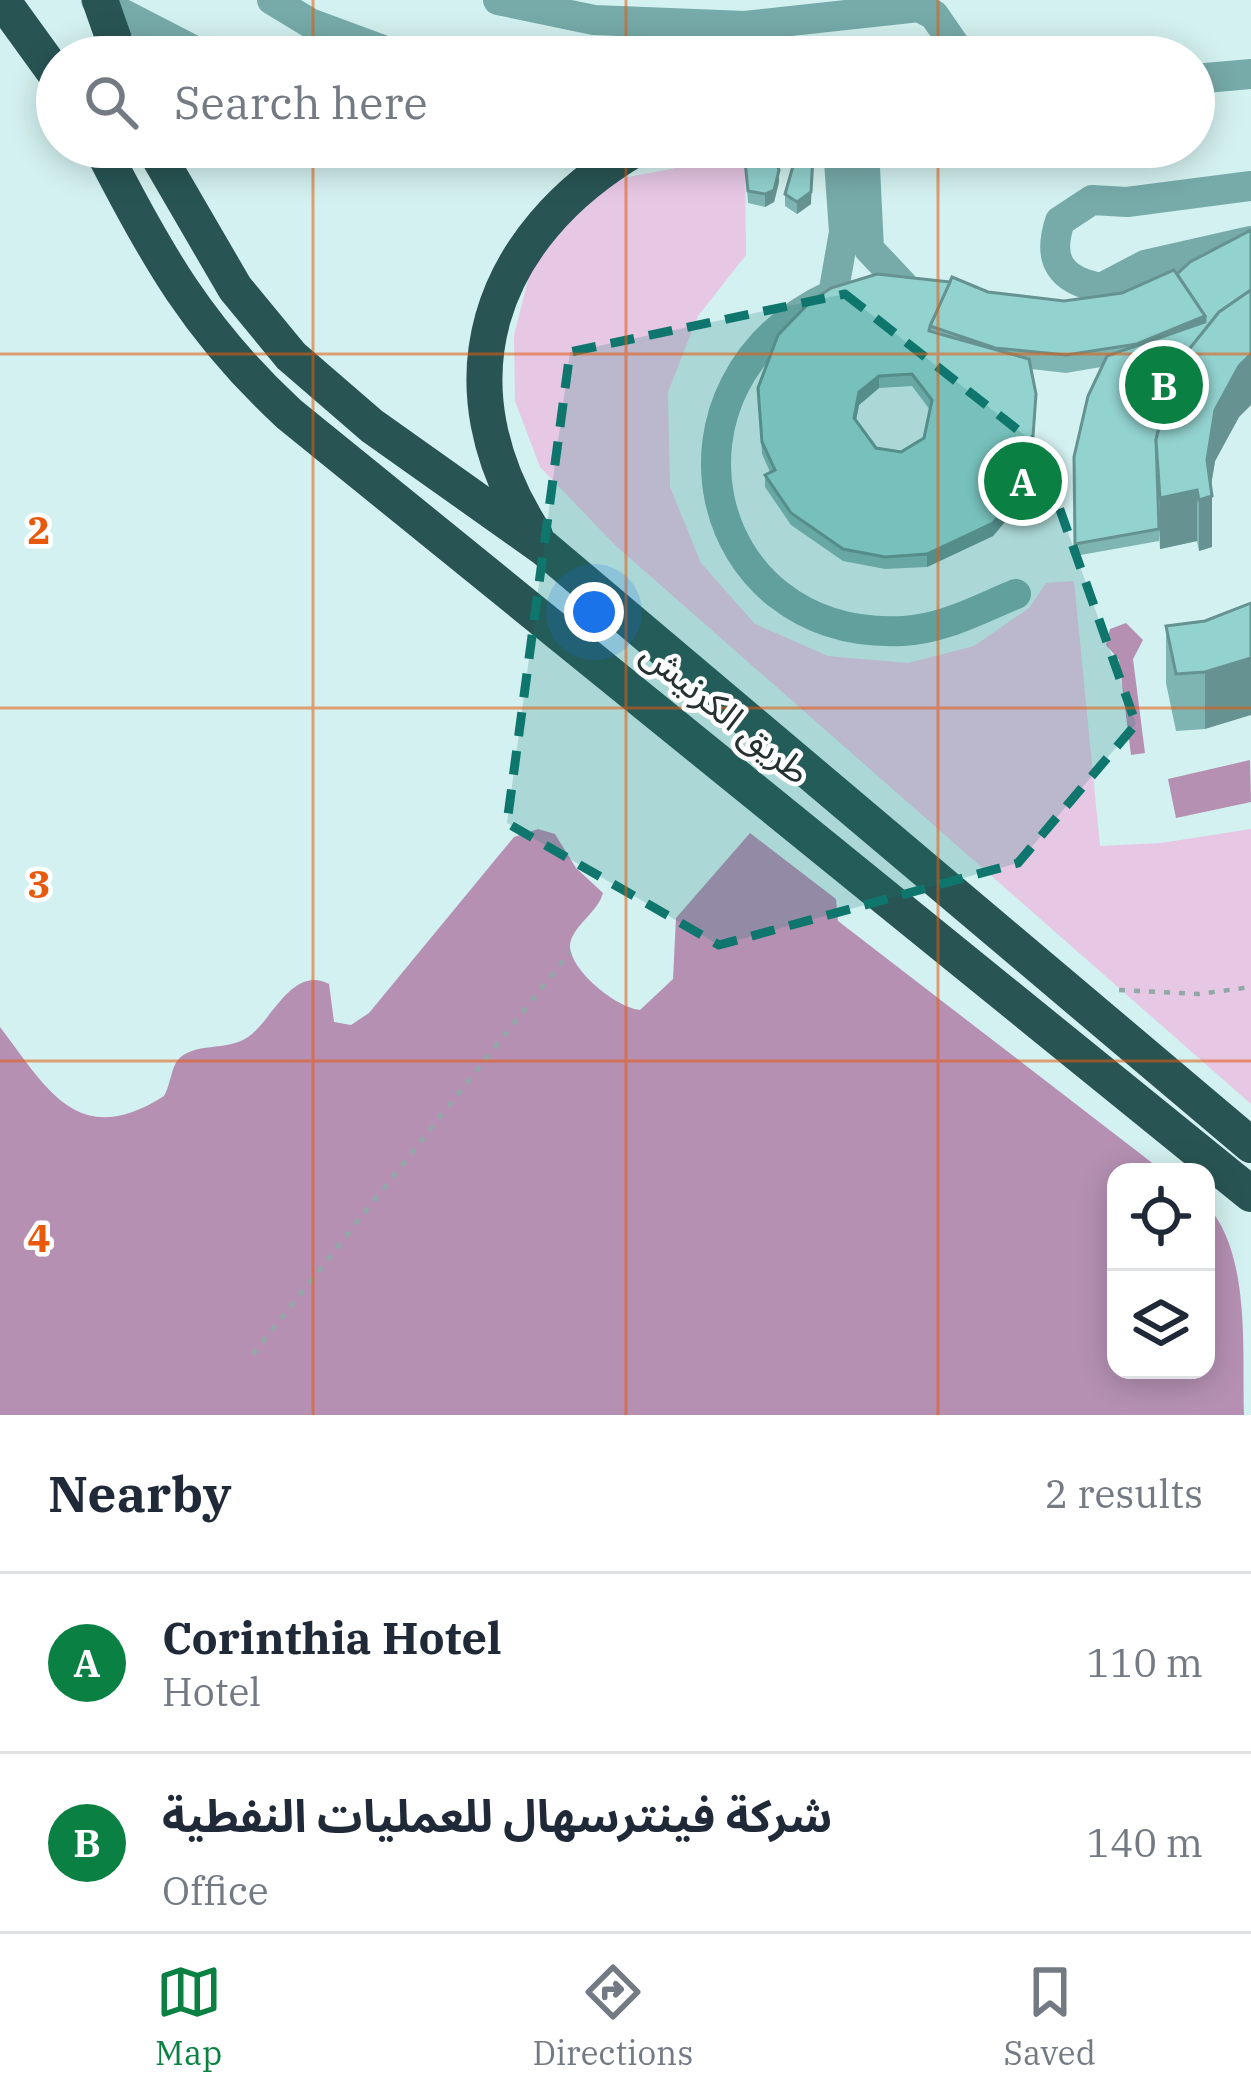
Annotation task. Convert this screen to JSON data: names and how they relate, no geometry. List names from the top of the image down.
{
  "streets": {
    "highway": ["طريق الكرنيش"]
  },
  "page": {
    "search": "Search here",
    "pins": ["B", "A"],
    "heading": ["Nearby", "2 results"],
    "list": [
      {
        "mark": "A",
        "name": "Corinthia Hotel",
        "note": "Hotel",
        "value": "110 m"
      },
      {
        "mark": "B",
        "name": "شركة فينترسهال للعمليات النفطية",
        "note": "Office",
        "value": "140 m"
      }
    ],
    "nav": ["Map", "Directions", "Saved"]
  },
  "grid": {
    "rows": ["2", "3", "4"]
  }
}
